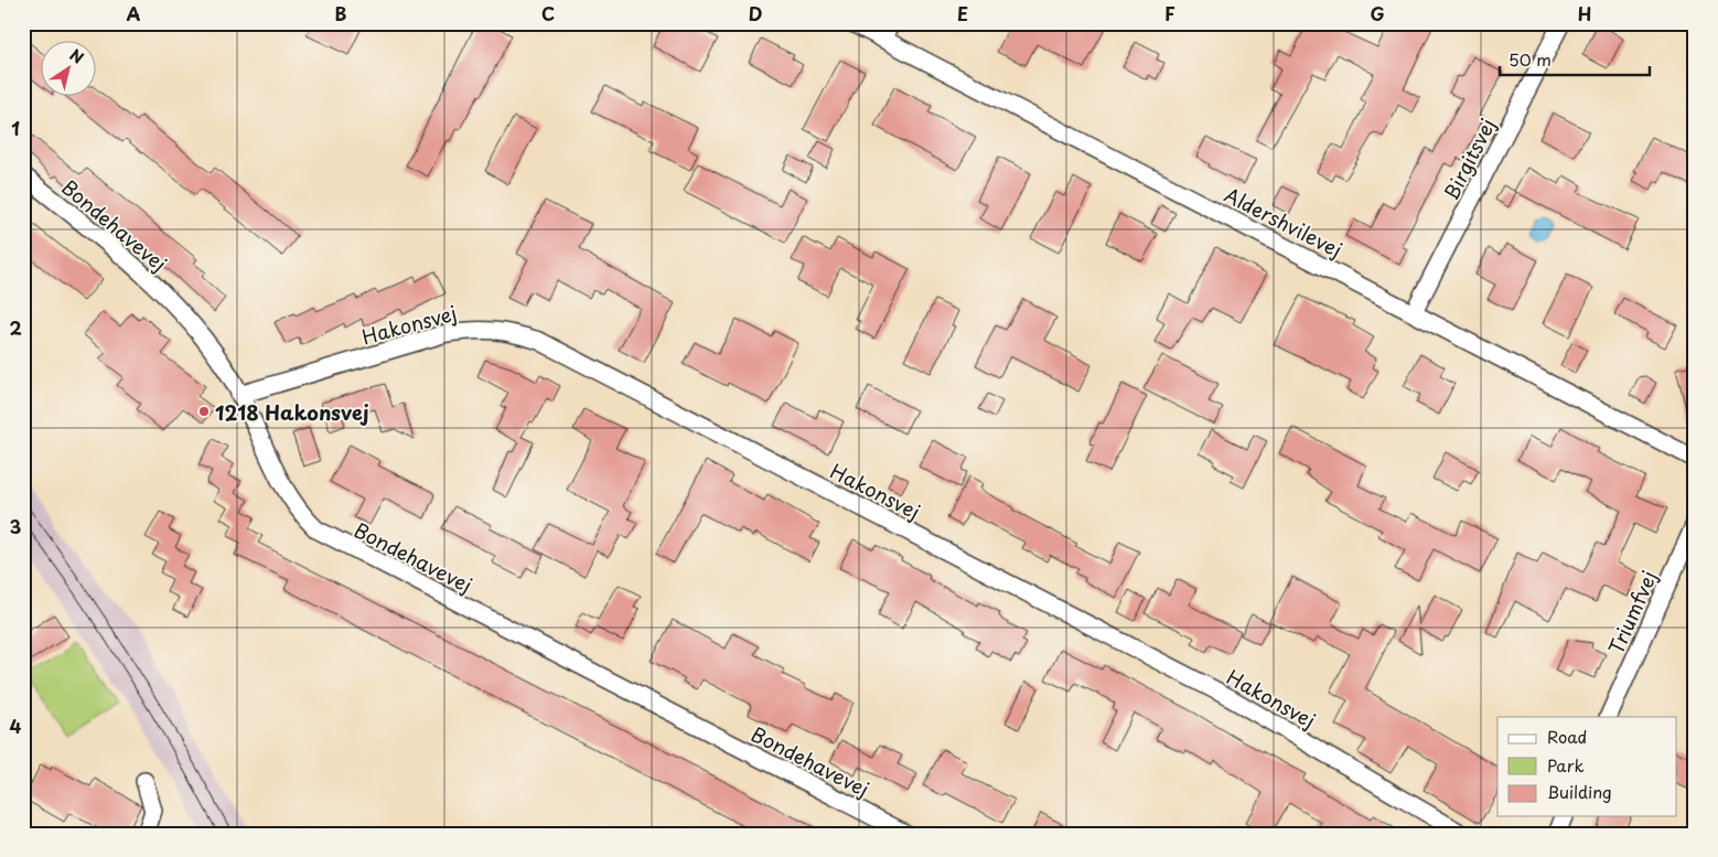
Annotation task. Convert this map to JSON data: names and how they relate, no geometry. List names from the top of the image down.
{
  "streets": {
    "street": [
      "Birgitsvej",
      "Aldershvilevej",
      "Bondehavevej",
      "Hakonsvej",
      "Triumfvej"
    ]
  },
  "crossings": [
    ["Birgitsvej", "Aldershvilevej"],
    ["Bondehavevej", "Hakonsvej"]
  ],
  "places": ["1218 Hakonsvej"],
  "legend": ["Road", "Park", "Building"],
  "scale_bar": "50 m",
  "north": "top right",
  "grid": {
    "columns": [
      "A",
      "B",
      "C",
      "D",
      "E",
      "F",
      "G",
      "H"
    ],
    "rows": [
      "1",
      "2",
      "3",
      "4"
    ]
  }
}
